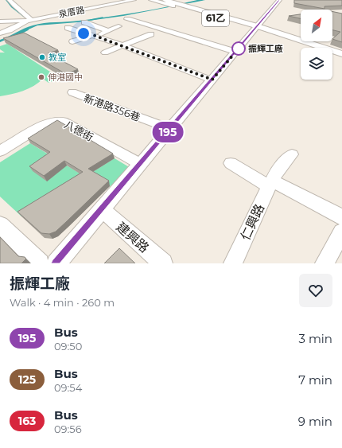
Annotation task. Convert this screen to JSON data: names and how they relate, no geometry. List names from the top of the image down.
{
  "streets": {
    "main road": ["61乙"],
    "street": [
      "泉厝路",
      "新港路356巷",
      "八德街",
      "仁興路",
      "建興路"
    ]
  },
  "places": ["振輝工廠", "教室", "伸港國中"],
  "lines": ["bus line 195"],
  "north": "top right",
  "page": {
    "on_map": "195",
    "heading": ["振輝工廠", "Walk · 4 min · 260 m"],
    "list": [
      {
        "mark": "195",
        "name": "Bus",
        "note": "09:50",
        "value": "3 min"
      },
      {
        "mark": "125",
        "name": "Bus",
        "note": "09:54",
        "value": "7 min"
      },
      {
        "mark": "163",
        "name": "Bus",
        "note": "09:56",
        "value": "9 min"
      }
    ]
  }
}
